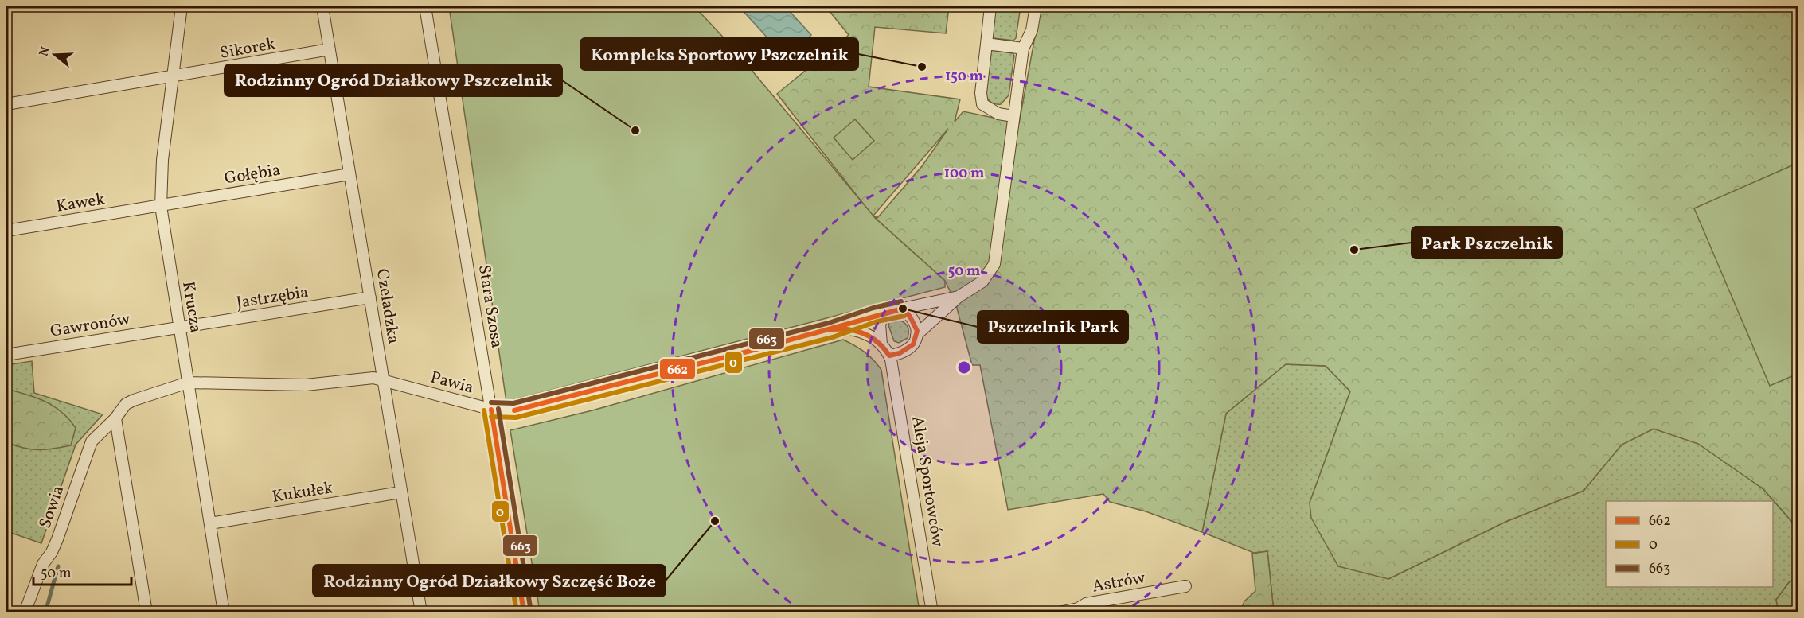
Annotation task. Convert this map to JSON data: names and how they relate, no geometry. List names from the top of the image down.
{
  "streets": {
    "street": [
      "Sikorek",
      "Gołębia",
      "Kawek",
      "Jastrzębia",
      "Czeladzka",
      "Stara Szosa",
      "Krucza",
      "Gawronów",
      "Pawia",
      "Aleja Sportowców",
      "Kukułek",
      "Sowia",
      "Astrów"
    ]
  },
  "crossings": [
    ["Sikorek", "Czeladzka"],
    ["Sikorek", "Krucza"],
    ["Gołębia", "Kawek"],
    ["Gołębia", "Czeladzka"],
    ["Gołębia", "Krucza"],
    ["Kawek", "Krucza"],
    ["Jastrzębia", "Czeladzka"],
    ["Jastrzębia", "Krucza"],
    ["Jastrzębia", "Gawronów"],
    ["Czeladzka", "Pawia"],
    ["Czeladzka", "Kukułek"],
    ["Stara Szosa", "Pawia"],
    ["Krucza", "Gawronów"],
    ["Krucza", "Pawia"],
    ["Krucza", "Kukułek"],
    ["Krucza", "Sowia"],
    ["Pawia", "Aleja Sportowców"],
    ["Pawia", "Sowia"]
  ],
  "places": [
    "Kompleks Sportowy Pszczelnik",
    "Rodzinny Ogród Działkowy Pszczelnik",
    "Park Pszczelnik",
    "Pszczelnik Park",
    "Rodzinny Ogród Działkowy Szczęść Boże"
  ],
  "lines": ["transit line 663", "transit line 662", "transit line 0"],
  "legend": ["662", "0", "663"],
  "scale_bar": "50 m",
  "north": "left",
  "rings": ["150 m", "100 m", "50 m"]
}
